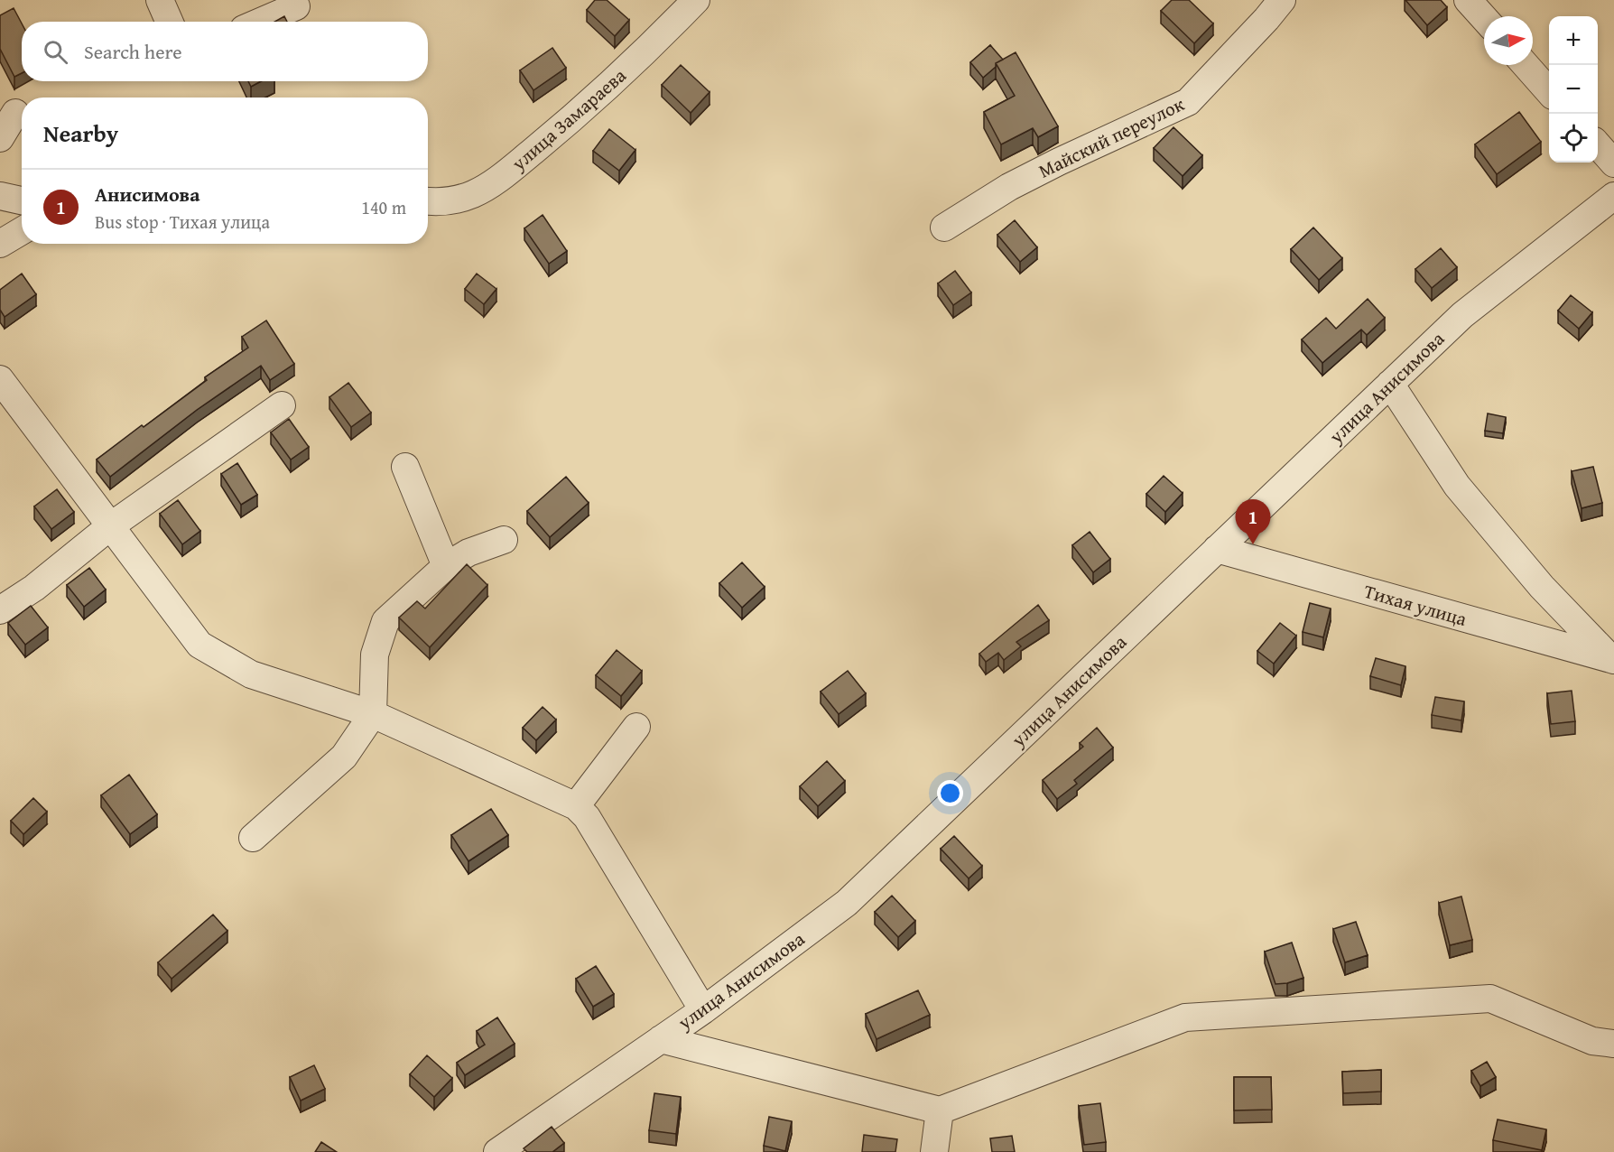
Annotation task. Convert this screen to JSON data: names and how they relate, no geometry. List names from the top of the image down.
{
  "streets": {
    "street": [
      "улица Замараева",
      "Майский переулок",
      "улица Анисимова",
      "Тихая улица"
    ]
  },
  "crossings": [
    ["улица Анисимова", "Тихая улица"]
  ],
  "north": "right",
  "page": {
    "map_buttons": ["+", "−"],
    "search": "Search here",
    "heading": "Nearby",
    "list": [
      {
        "mark": "1",
        "name": "Анисимова",
        "note": "Bus stop · Тихая улица",
        "value": "140 m"
      }
    ],
    "pins": "1"
  }
}
